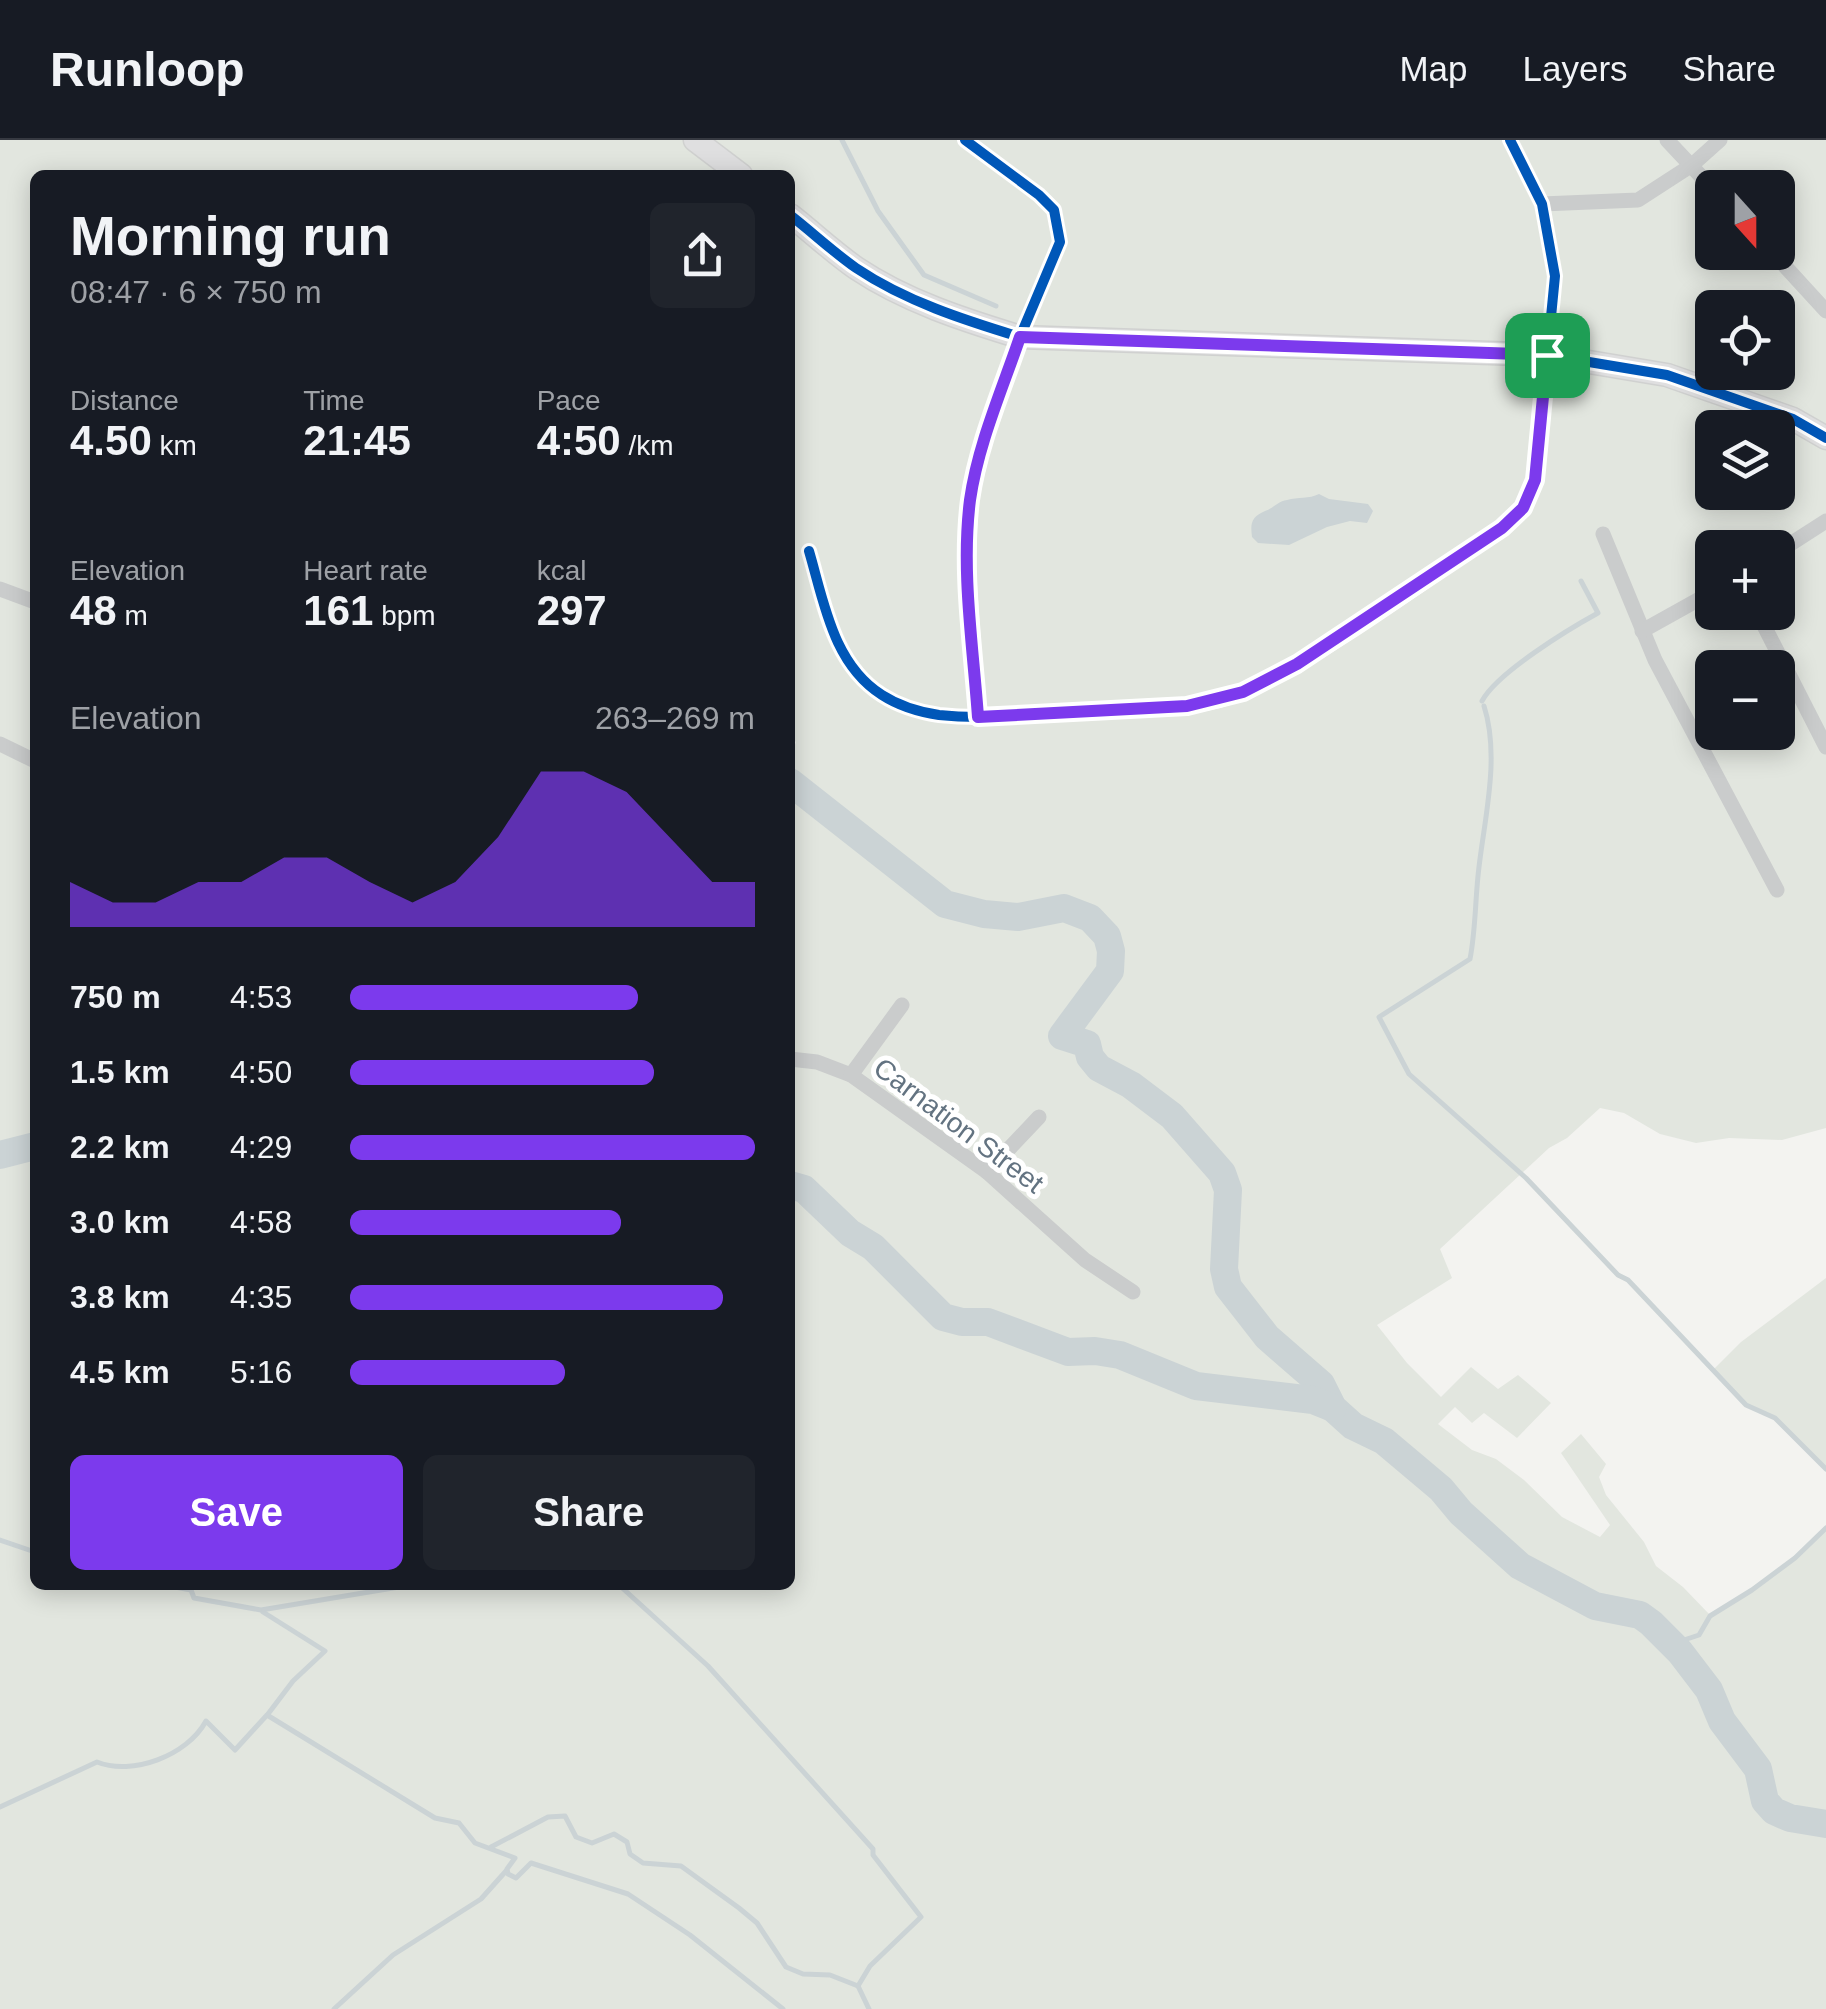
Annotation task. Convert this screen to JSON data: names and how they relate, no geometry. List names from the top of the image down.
{
  "streets": {
    "street": ["Carnation Street"]
  },
  "north": "bottom",
  "page": {
    "header": "Runloop",
    "nav": ["Map", "Layers", "Share"],
    "map_buttons": ["+", "−"],
    "heading": ["Morning run", "08:47 · 6 × 750 m"],
    "stats": [
      ["Distance", "4.50 km"],
      ["Time", "21:45"],
      ["Pace", "4:50 /km"],
      ["Elevation", "48 m"],
      ["Heart rate", "161 bpm"],
      ["kcal", "297"]
    ],
    "chart": ["Elevation", "263–269 m"],
    "list": [
      {
        "name": "750 m",
        "note": "4:53"
      },
      {
        "name": "1.5 km",
        "note": "4:50"
      },
      {
        "name": "2.2 km",
        "note": "4:29"
      },
      {
        "name": "3.0 km",
        "note": "4:58"
      },
      {
        "name": "3.8 km",
        "note": "4:35"
      },
      {
        "name": "4.5 km",
        "note": "5:16"
      }
    ],
    "buttons": ["Save", "Share"]
  }
}
